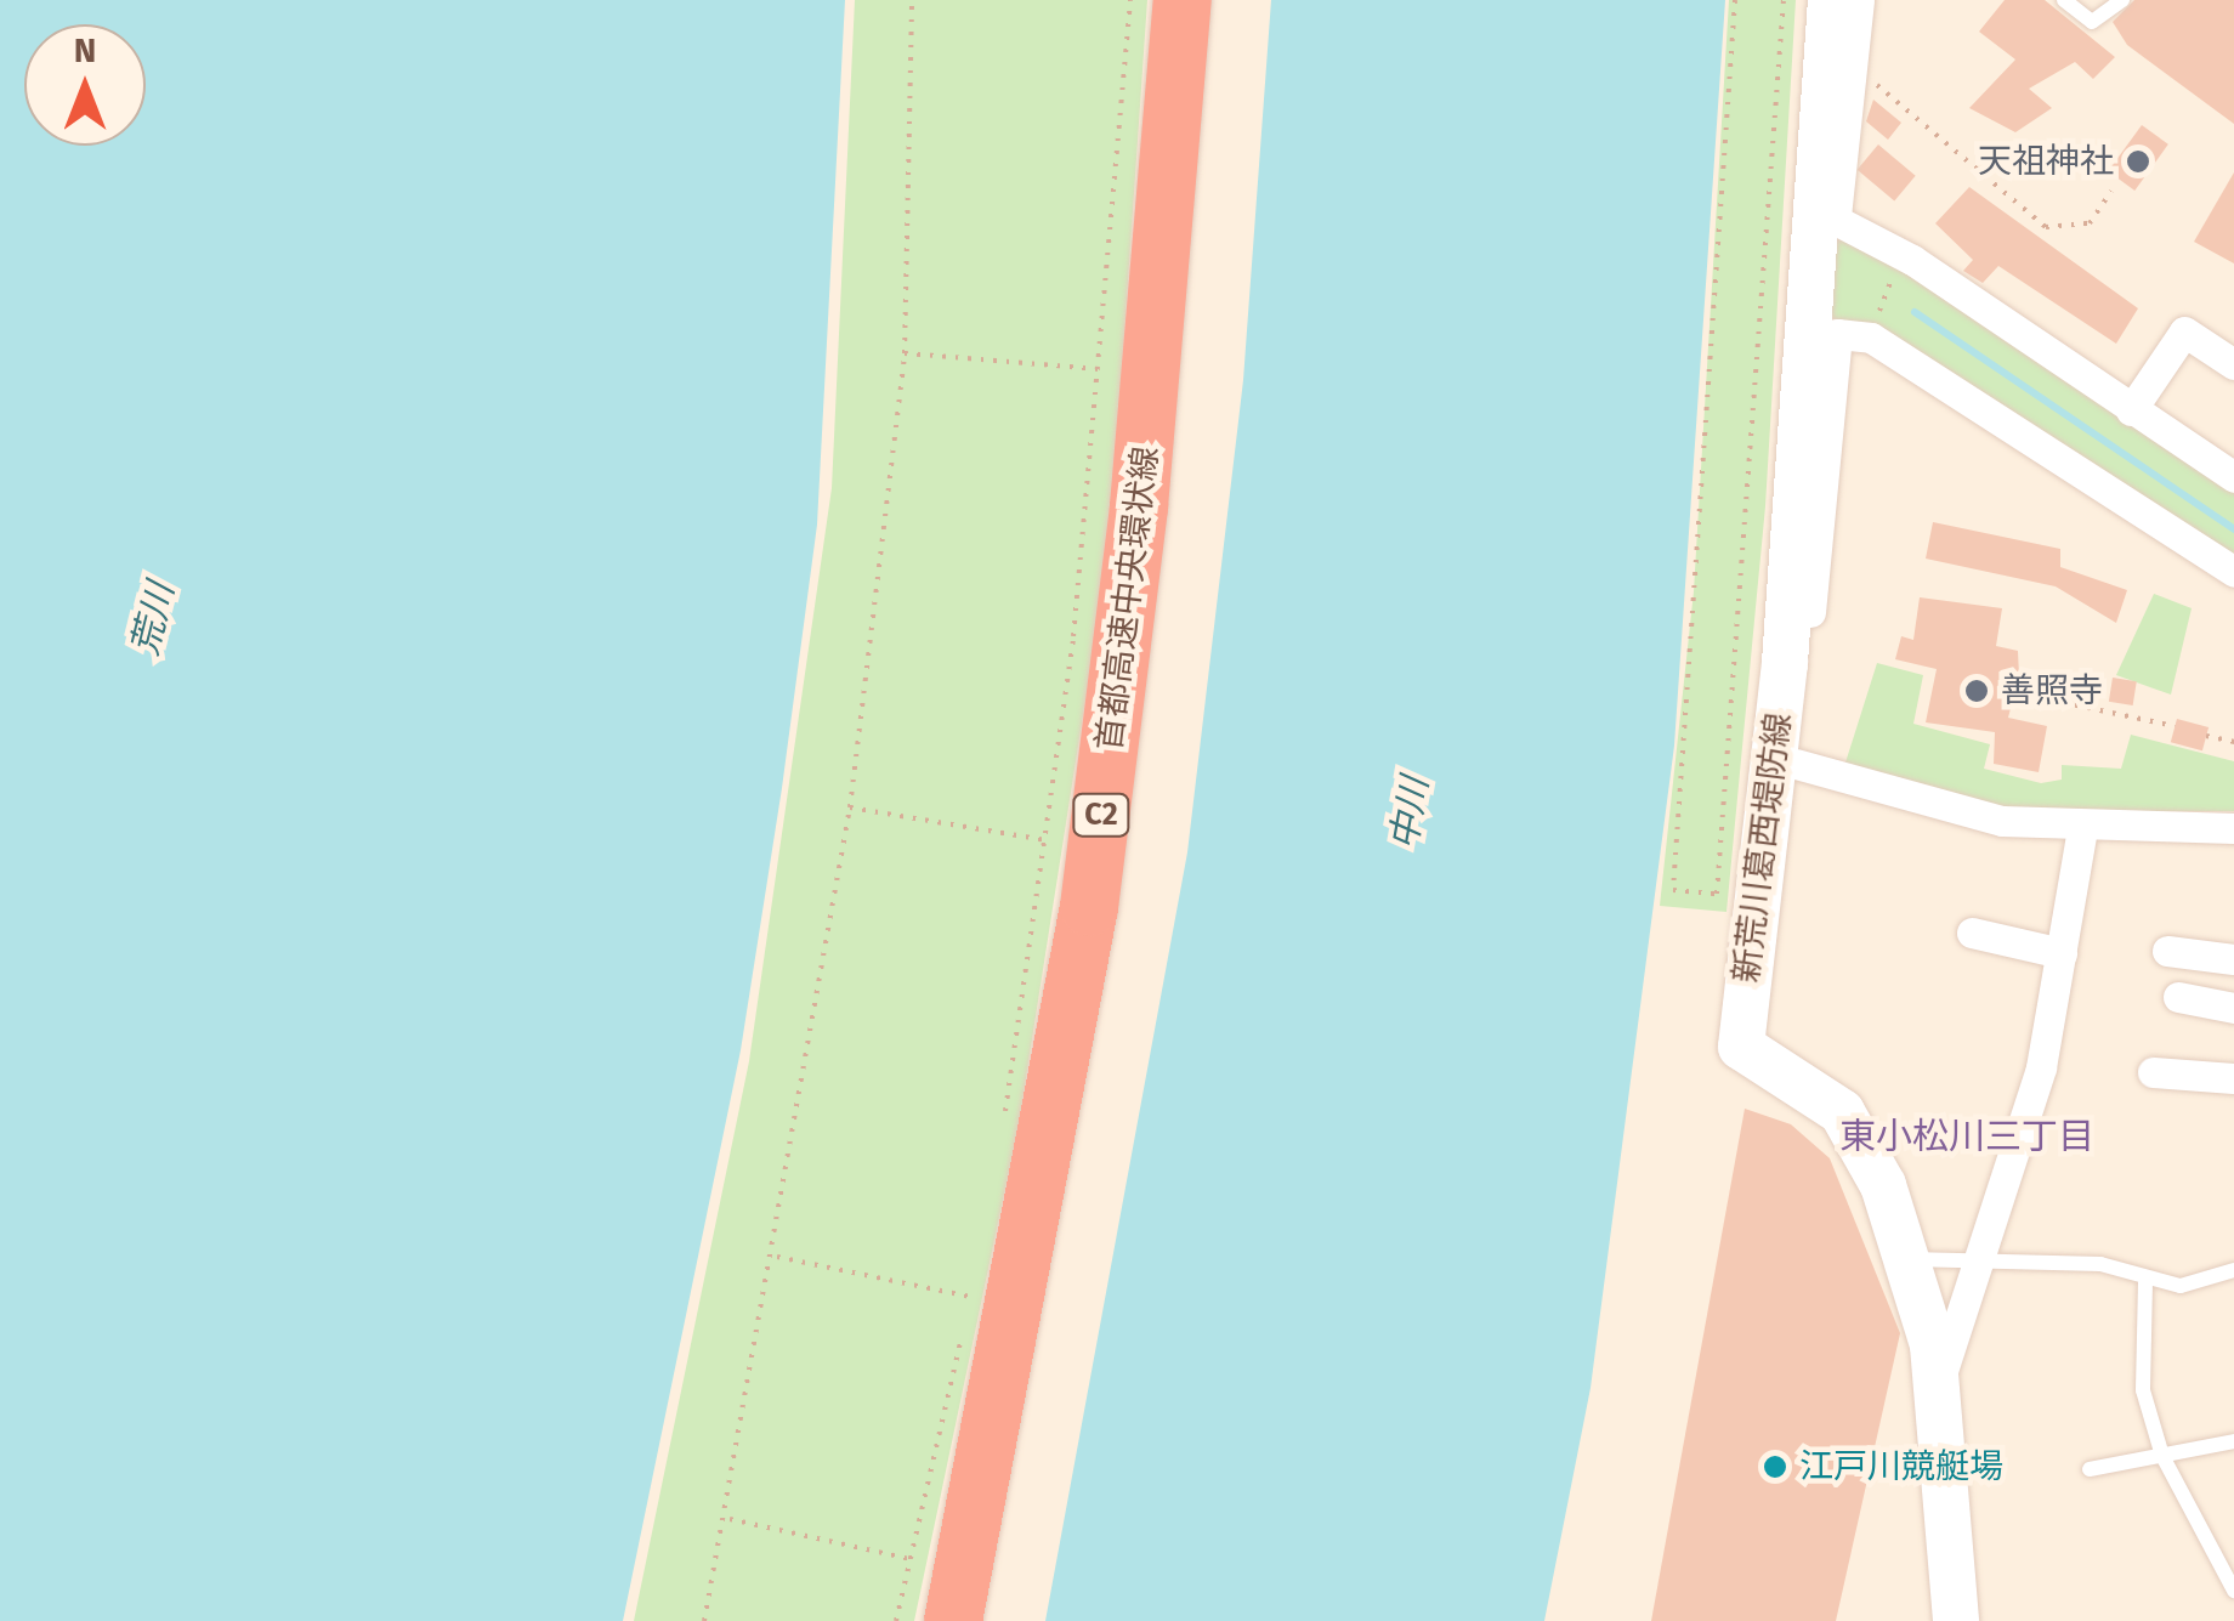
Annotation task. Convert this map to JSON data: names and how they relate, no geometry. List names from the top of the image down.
{
  "streets": {
    "highway": ["首都高速中央環状線", "C2"],
    "main road": ["新荒川葛西堤防線"]
  },
  "districts": ["東小松川三丁目"],
  "water": ["荒川", "中川"],
  "places": ["天祖神社", "善照寺", "江戸川競艇場"],
  "north": "top"
}
